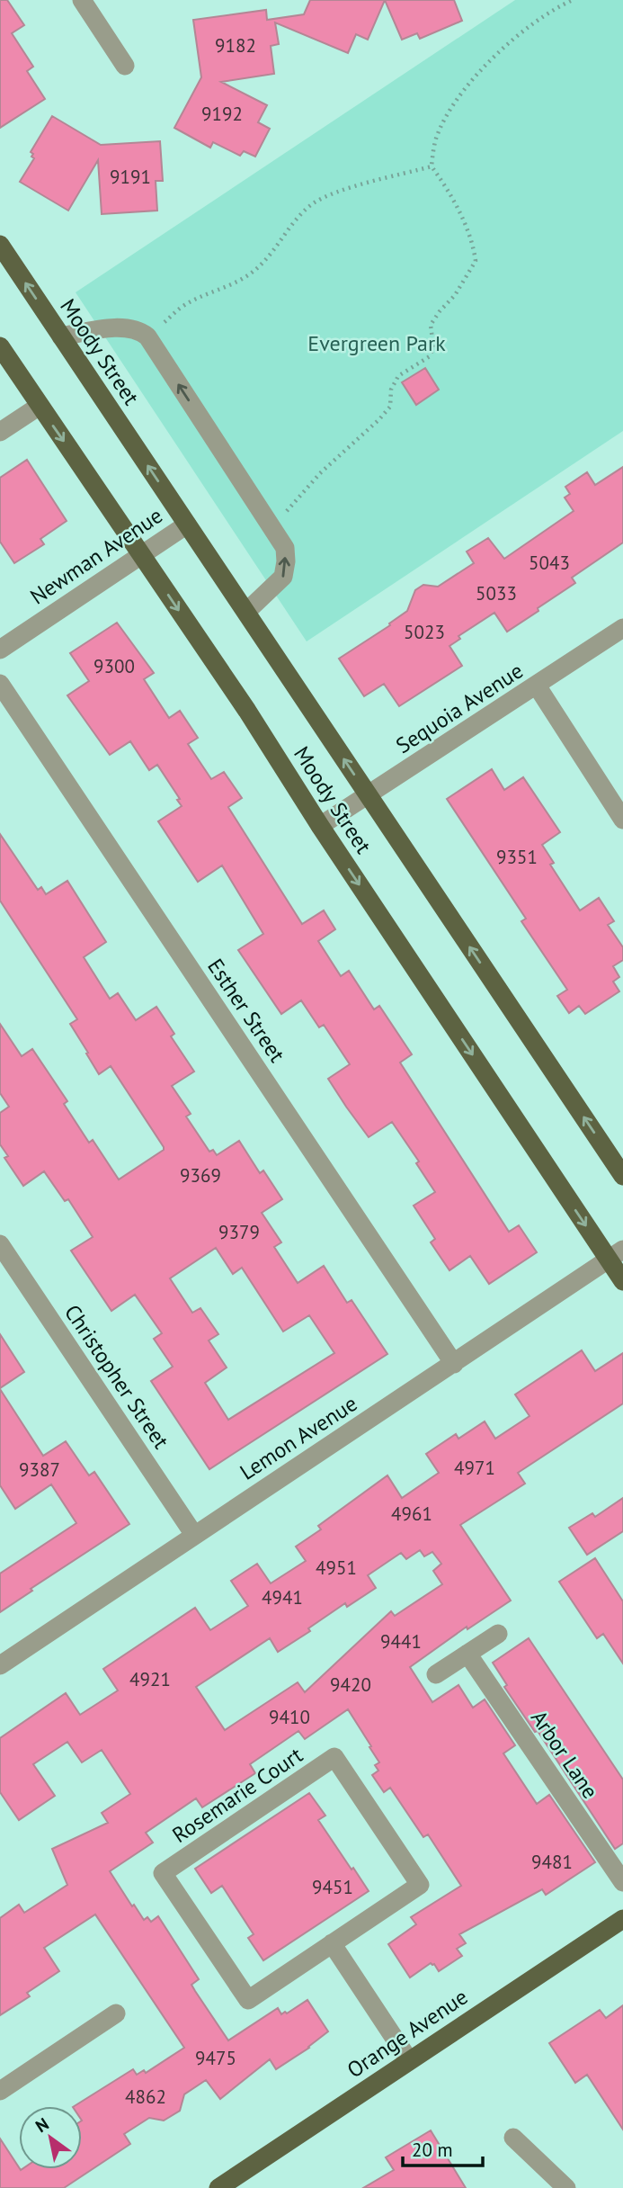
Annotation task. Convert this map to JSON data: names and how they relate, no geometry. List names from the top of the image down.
{
  "streets": {
    "main road": ["Moody Street", "Orange Avenue"],
    "street": [
      "Newman Avenue",
      "Sequoia Avenue",
      "Esther Street",
      "Christopher Street",
      "Lemon Avenue",
      "Arbor Lane",
      "Rosemarie Court"
    ]
  },
  "crossings": [
    ["Moody Street", "Newman Avenue"],
    ["Moody Street", "Sequoia Avenue"],
    ["Moody Street", "Lemon Avenue"],
    ["Esther Street", "Lemon Avenue"],
    ["Christopher Street", "Lemon Avenue"]
  ],
  "parks": ["Evergreen Park"],
  "house_numbers": [
    "9182",
    "9192",
    "9191",
    "5043",
    "5033",
    "5023",
    "9300",
    "9351",
    "9369",
    "9379",
    "4971",
    "9387",
    "4961",
    "4951",
    "4941",
    "9441",
    "4921",
    "9420",
    "9410",
    "9481",
    "9451",
    "9475",
    "4862"
  ],
  "scale_bar": "20 m",
  "north": "top left"
}
